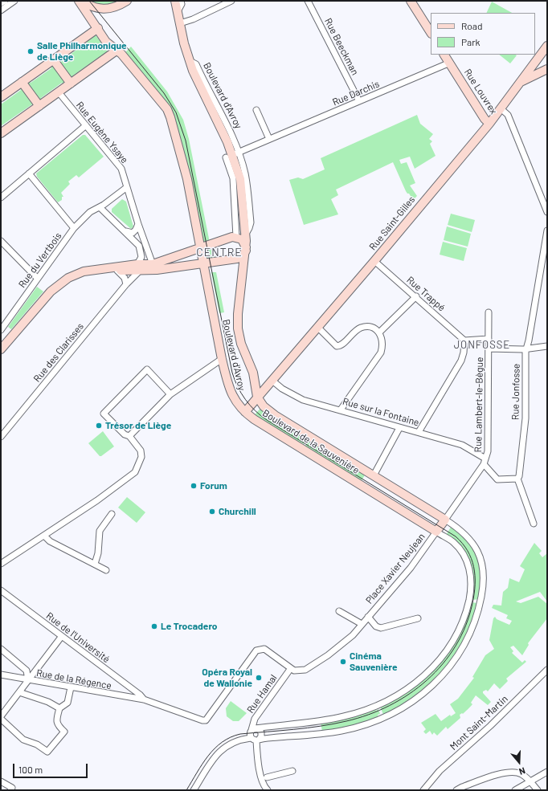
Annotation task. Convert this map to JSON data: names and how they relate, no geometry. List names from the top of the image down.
{
  "streets": {
    "street": [
      "Rue Beeckman",
      "Rue Louvrex",
      "Rue Darchis",
      "Boulevard d'Avroy",
      "Rue Eugène Ysaye",
      "Rue Saint-Gilles",
      "Rue du Vertbois",
      "Rue Trappé",
      "Rue des Clarisses",
      "Rue Jonfosse",
      "Rue Lambert-le-Bègue",
      "Rue sur la Fontaine",
      "Boulevard de la Sauvenière",
      "Place Xavier Neujean",
      "Rue de l'Université",
      "Rue de la Régence",
      "Rue Hamal",
      "Mont Saint-Martin"
    ]
  },
  "crossings": [
    ["Rue Beeckman", "Rue Darchis"],
    ["Rue Louvrex", "Rue Darchis"],
    ["Rue Louvrex", "Rue Saint-Gilles"],
    ["Rue Darchis", "Boulevard d'Avroy"],
    ["Boulevard d'Avroy", "Rue Saint-Gilles"],
    ["Boulevard d'Avroy", "Boulevard de la Sauvenière"],
    ["Rue Eugène Ysaye", "Rue du Vertbois"],
    ["Rue Saint-Gilles", "Rue Trappé"],
    ["Rue Saint-Gilles", "Rue sur la Fontaine"],
    ["Rue Saint-Gilles", "Boulevard de la Sauvenière"],
    ["Rue Jonfosse", "Rue sur la Fontaine"],
    ["Rue Lambert-le-Bègue", "Rue sur la Fontaine"],
    ["Boulevard de la Sauvenière", "Place Xavier Neujean"],
    ["Boulevard de la Sauvenière", "Rue Hamal"],
    ["Place Xavier Neujean", "Rue Hamal"],
    ["Rue de l'Université", "Rue de la Régence"]
  ],
  "districts": ["CENTRE", "JONFOSSE"],
  "places": [
    "Salle Philharmonique de Liège",
    "Trésor de Liège",
    "Forum",
    "Churchill",
    "Le Trocadero",
    "Cinéma Sauvenière",
    "Opéra Royal de Wallonie"
  ],
  "legend": ["Road", "Park"],
  "scale_bar": "100 m",
  "north": "bottom"
}
